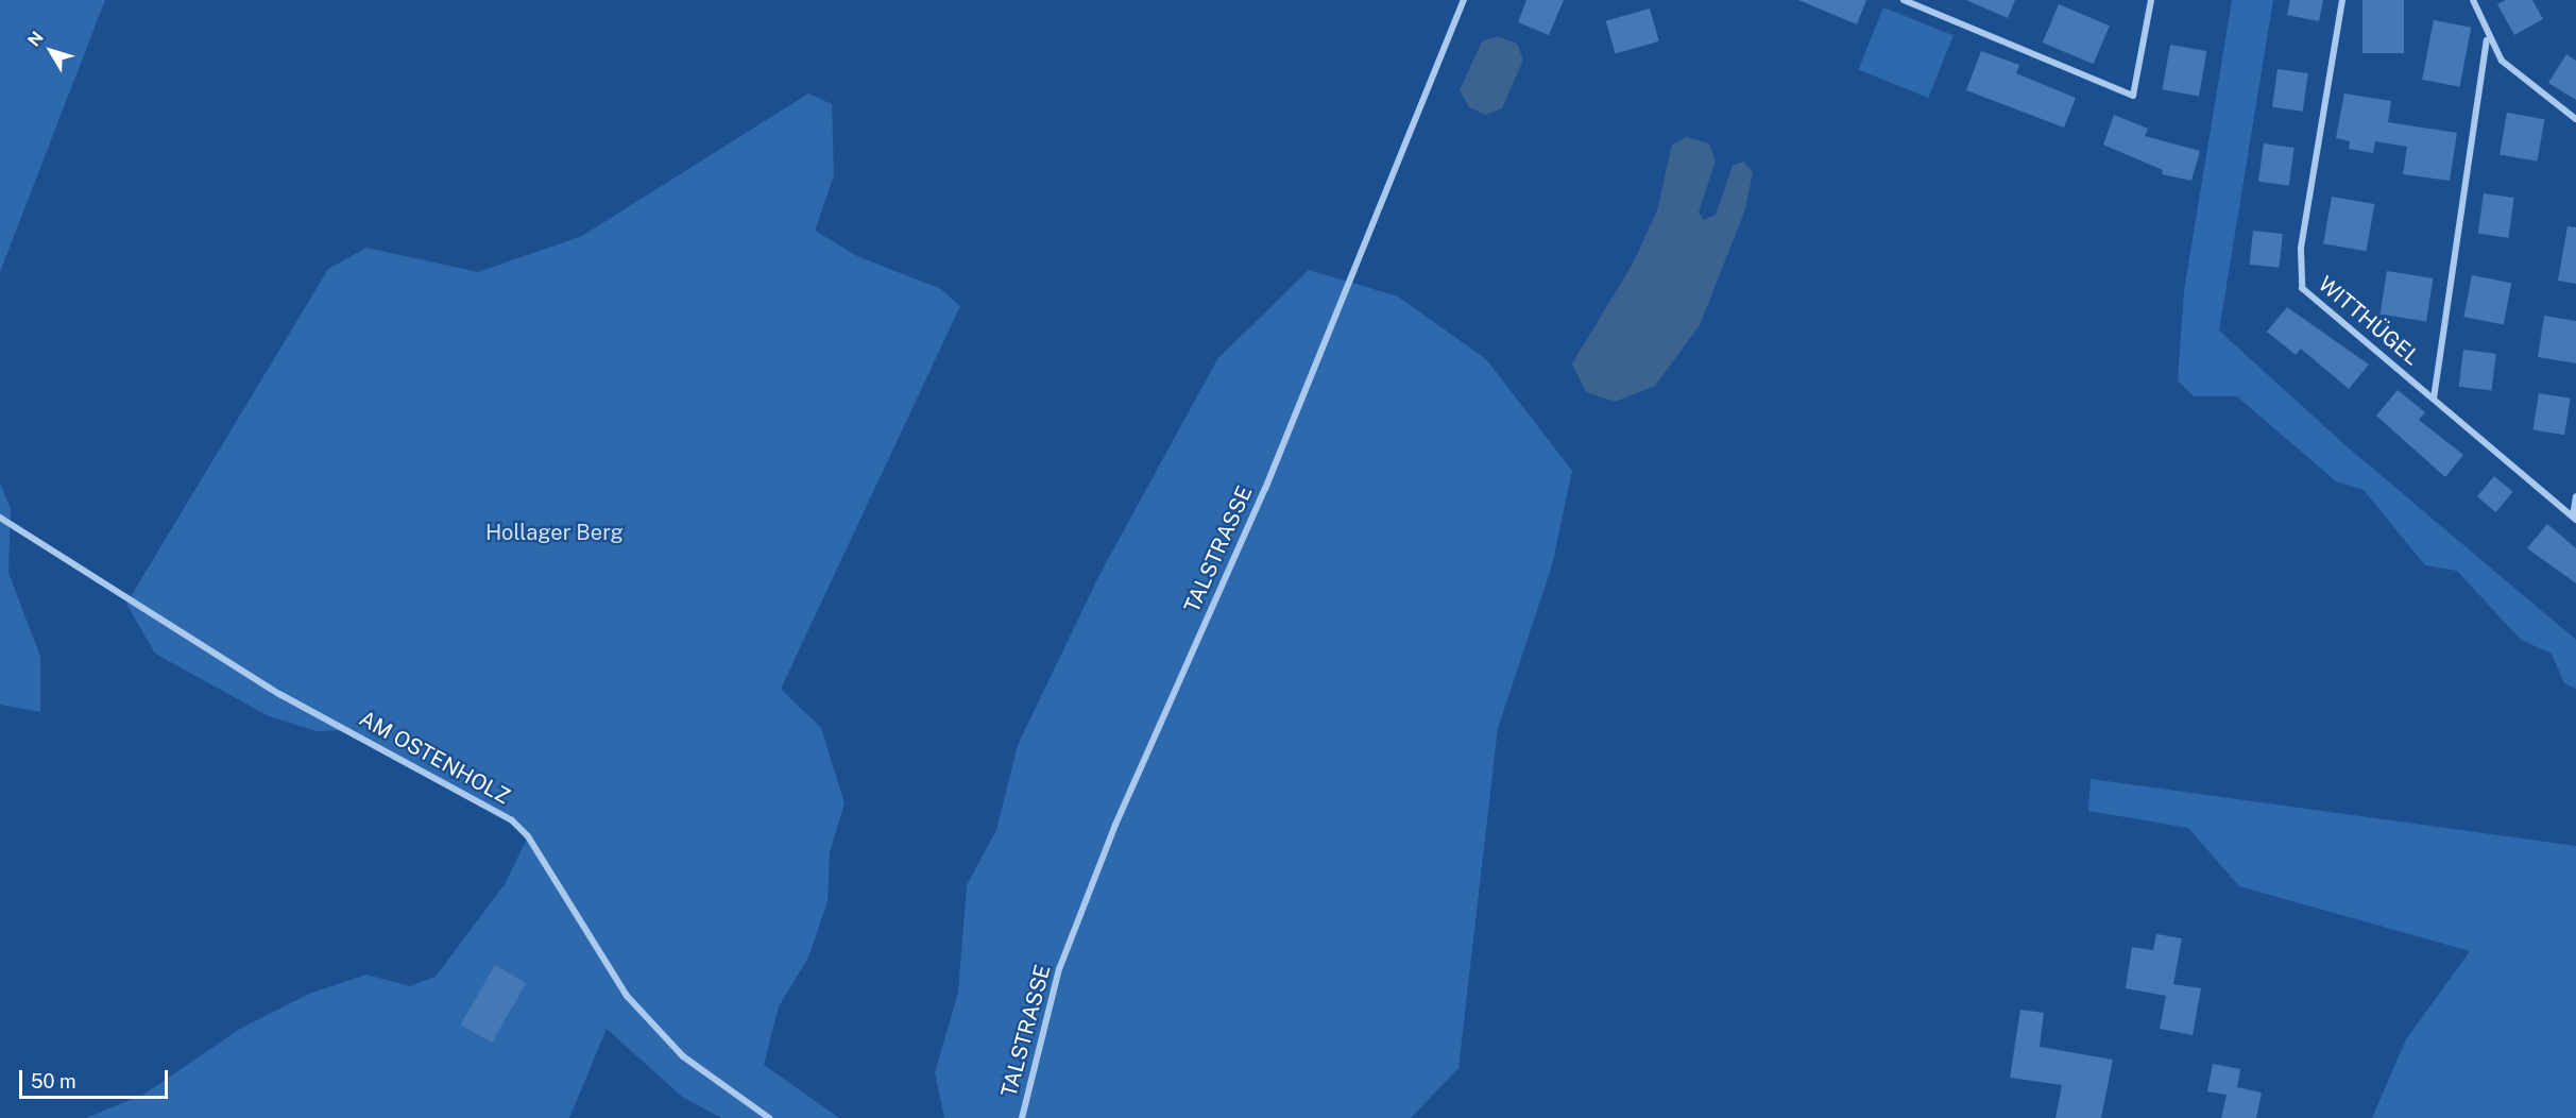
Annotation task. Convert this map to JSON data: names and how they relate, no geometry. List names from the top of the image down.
{
  "streets": {
    "street": ["WITTHÜGEL", "TALSTRASSE", "AM OSTENHOLZ"]
  },
  "parks": ["Hollager Berg"],
  "scale_bar": "50 m",
  "north": "top left"
}
